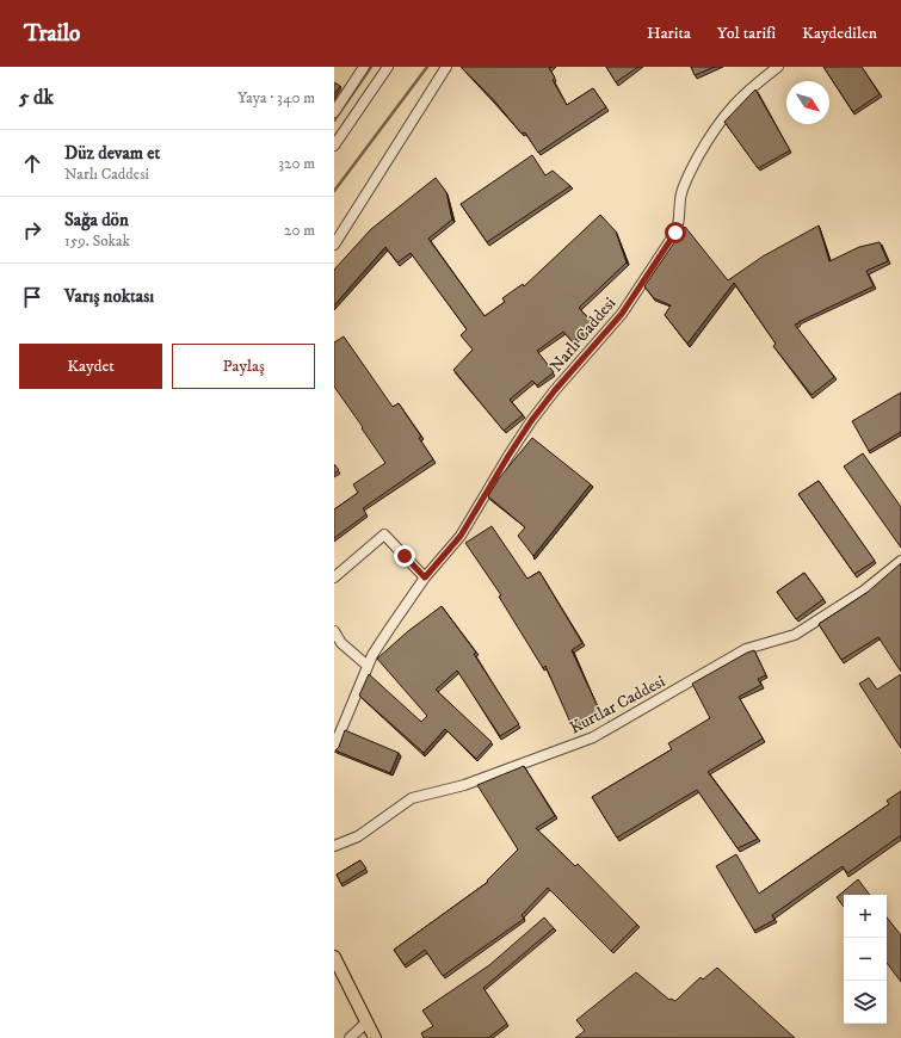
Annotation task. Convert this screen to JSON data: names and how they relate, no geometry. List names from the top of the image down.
{
  "streets": {
    "street": ["Narlı Caddesi", "Kurtlar Caddesi"]
  },
  "north": "bottom right",
  "page": {
    "header": "Trailo",
    "nav": ["Harita", "Yol tarifi", "Kaydedilen"],
    "heading": ["5 dk", "Yaya · 340 m"],
    "list": [
      ["Düz devam et", "Narlı Caddesi", "320 m"],
      ["Sağa dön", "159. Sokak", "20 m"],
      "Varış noktası"
    ],
    "buttons": ["Kaydet", "Paylaş"],
    "map_buttons": ["+", "−"]
  }
}
